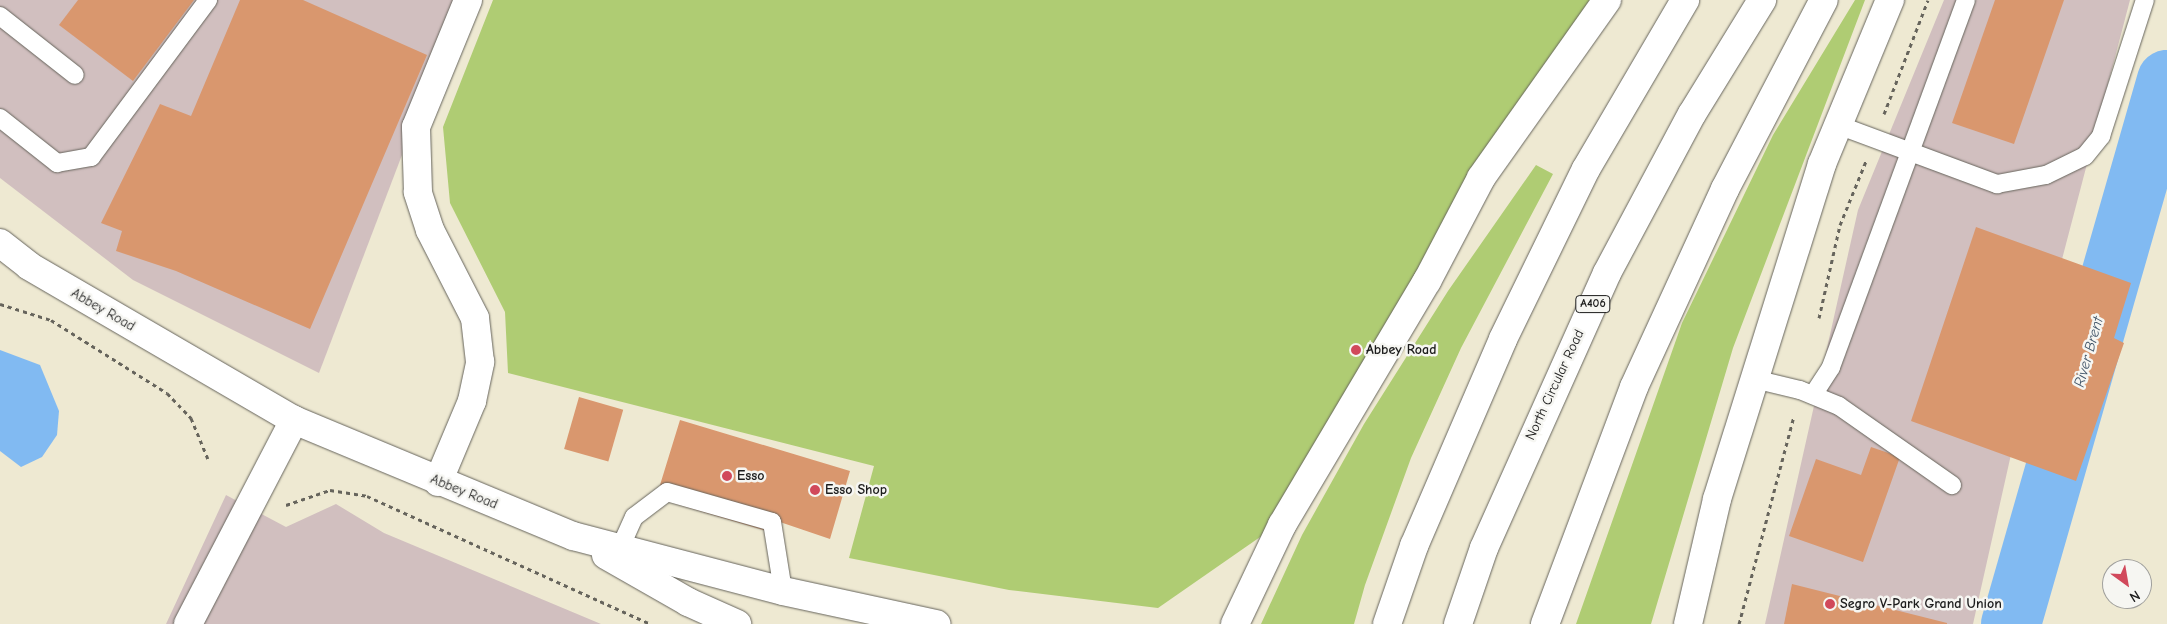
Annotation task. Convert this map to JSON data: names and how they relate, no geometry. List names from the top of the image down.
{
  "streets": {
    "main road": ["A406", "Abbey Road", "North Circular Road"]
  },
  "water": ["River Brent"],
  "places": [
    "Abbey Road",
    "Esso",
    "Esso Shop",
    "Segro V-Park Grand Union"
  ],
  "north": "bottom right"
}
